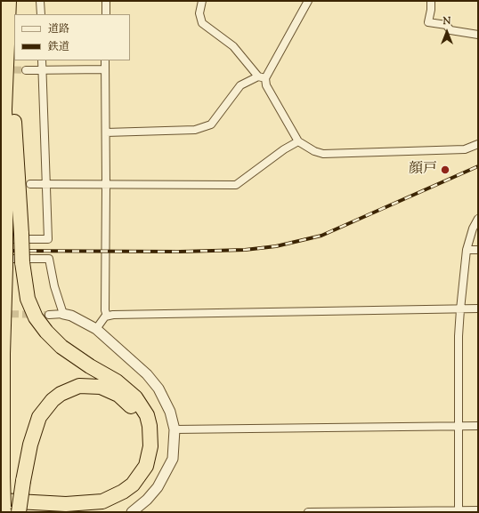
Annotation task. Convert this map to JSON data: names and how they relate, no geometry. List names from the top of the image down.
{
  "places": ["顔戸"],
  "legend": ["道路", "鉄道"],
  "north": "top"
}
